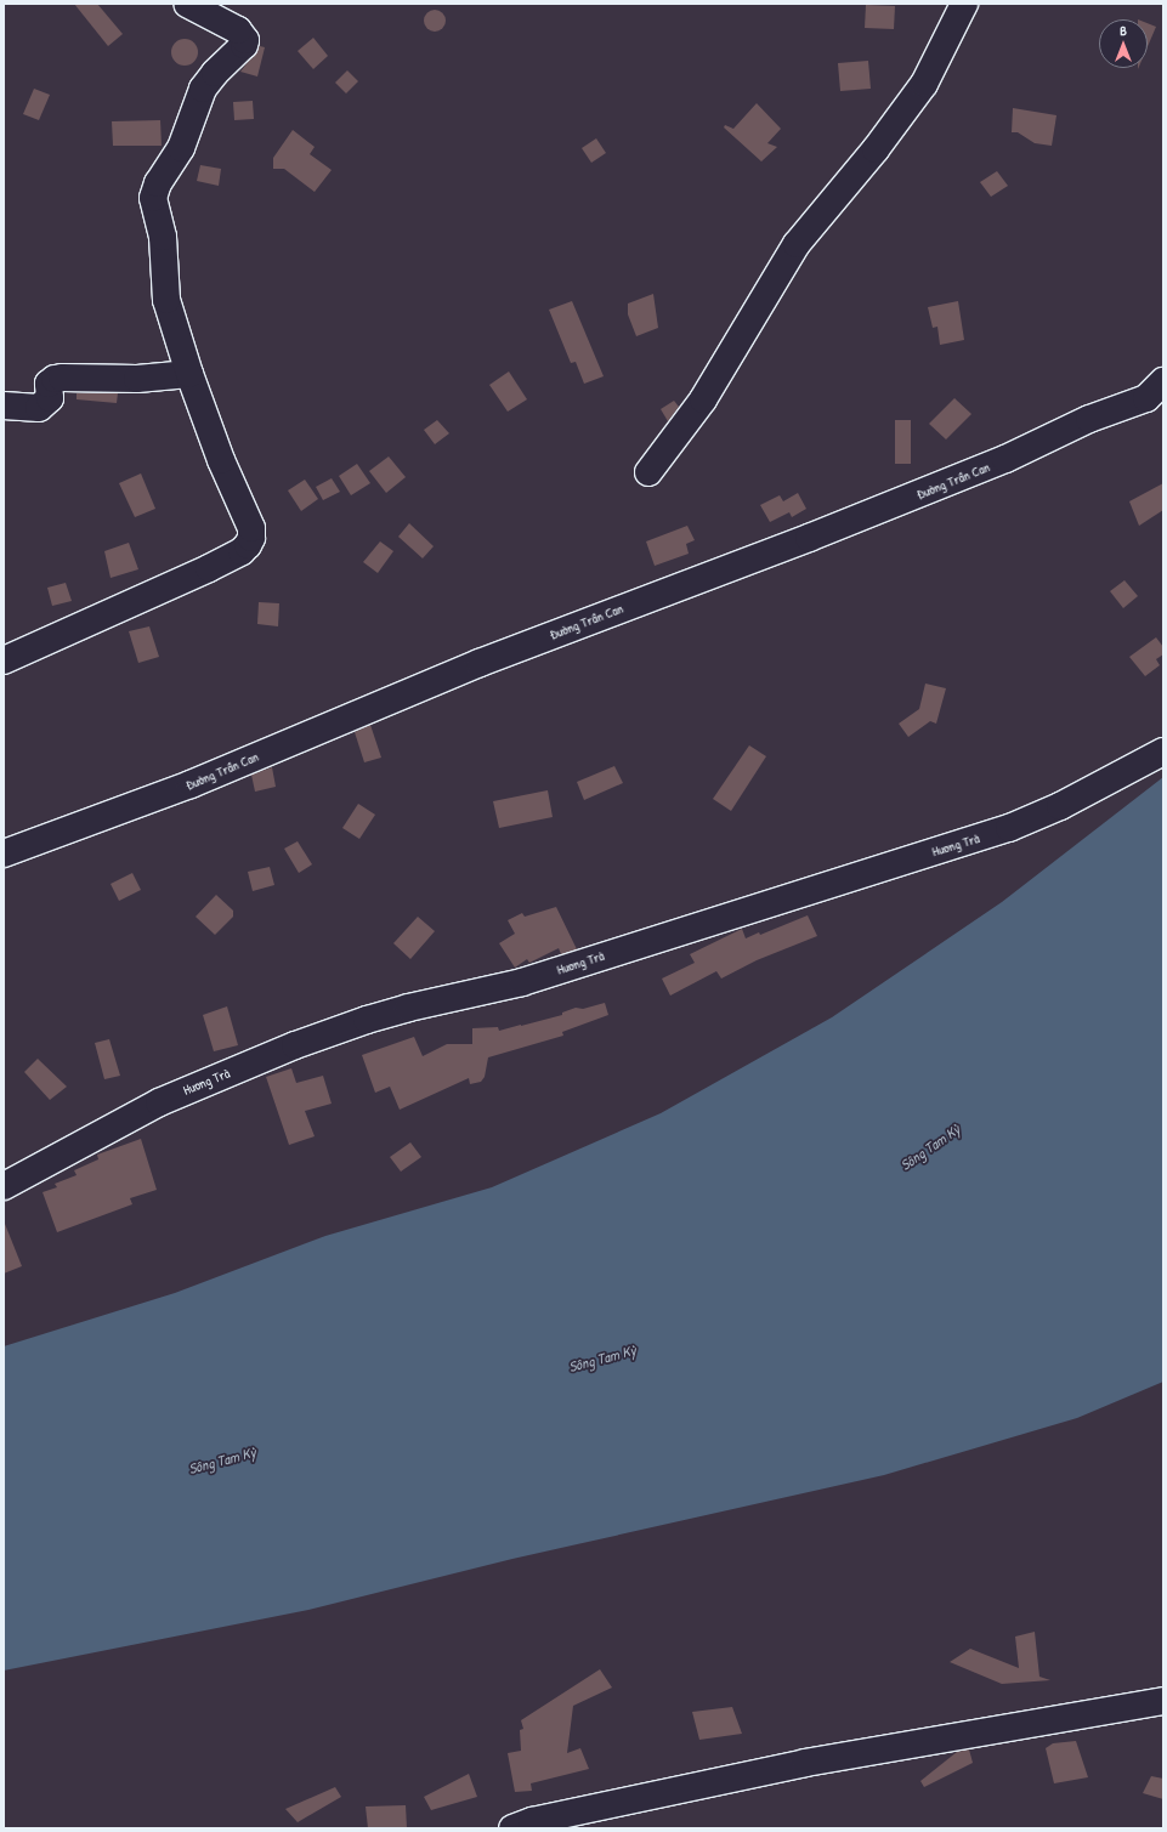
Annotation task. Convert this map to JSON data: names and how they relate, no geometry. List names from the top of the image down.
{
  "streets": {
    "street": ["Đường Trần Can", "Hương Trà"]
  },
  "water": ["Sông Tam Kỳ"],
  "north": "top"
}
